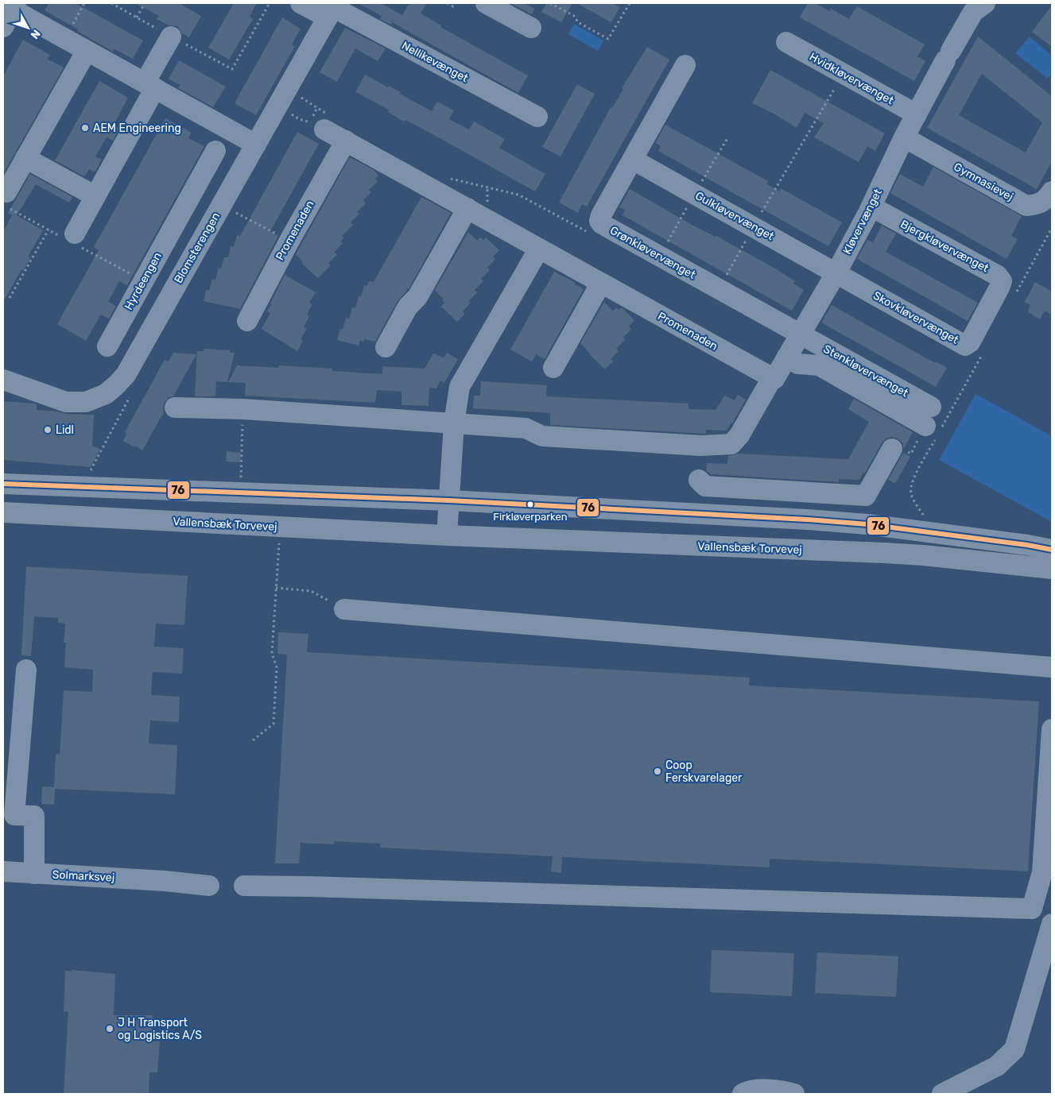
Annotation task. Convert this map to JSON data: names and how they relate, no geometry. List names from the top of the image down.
{
  "streets": {
    "street": [
      "Nellikevænget",
      "Hvidkløvervænget",
      "Gymnasievej",
      "Gulkløvervænget",
      "Kløvervænget",
      "Promenaden",
      "Bjergkløvervænget",
      "Blomsterengen",
      "Grønkløvervænget",
      "Hyrdeengen",
      "Skovkløvervænget",
      "Stenkløvervænget",
      "Vallensbæk Torvevej",
      "Solmarksvej"
    ]
  },
  "crossings": [
    ["Nellikevænget", "Blomsterengen"],
    ["Hvidkløvervænget", "Kløvervænget"],
    ["Gulkløvervænget", "Kløvervænget"],
    ["Gulkløvervænget", "Grønkløvervænget"],
    ["Gulkløvervænget", "Skovkløvervænget"],
    ["Kløvervænget", "Promenaden"],
    ["Kløvervænget", "Bjergkløvervænget"],
    ["Kløvervænget", "Grønkløvervænget"],
    ["Kløvervænget", "Skovkløvervænget"],
    ["Kløvervænget", "Stenkløvervænget"],
    ["Bjergkløvervænget", "Skovkløvervænget"],
    ["Grønkløvervænget", "Stenkløvervænget"]
  ],
  "places": [
    "AEM Engineering",
    "Lidl",
    "Firkløverparken",
    "Coop Ferskvarelager",
    "J H Transport og Logistics A/S"
  ],
  "lines": ["transit line 76"],
  "north": "bottom right"
}
